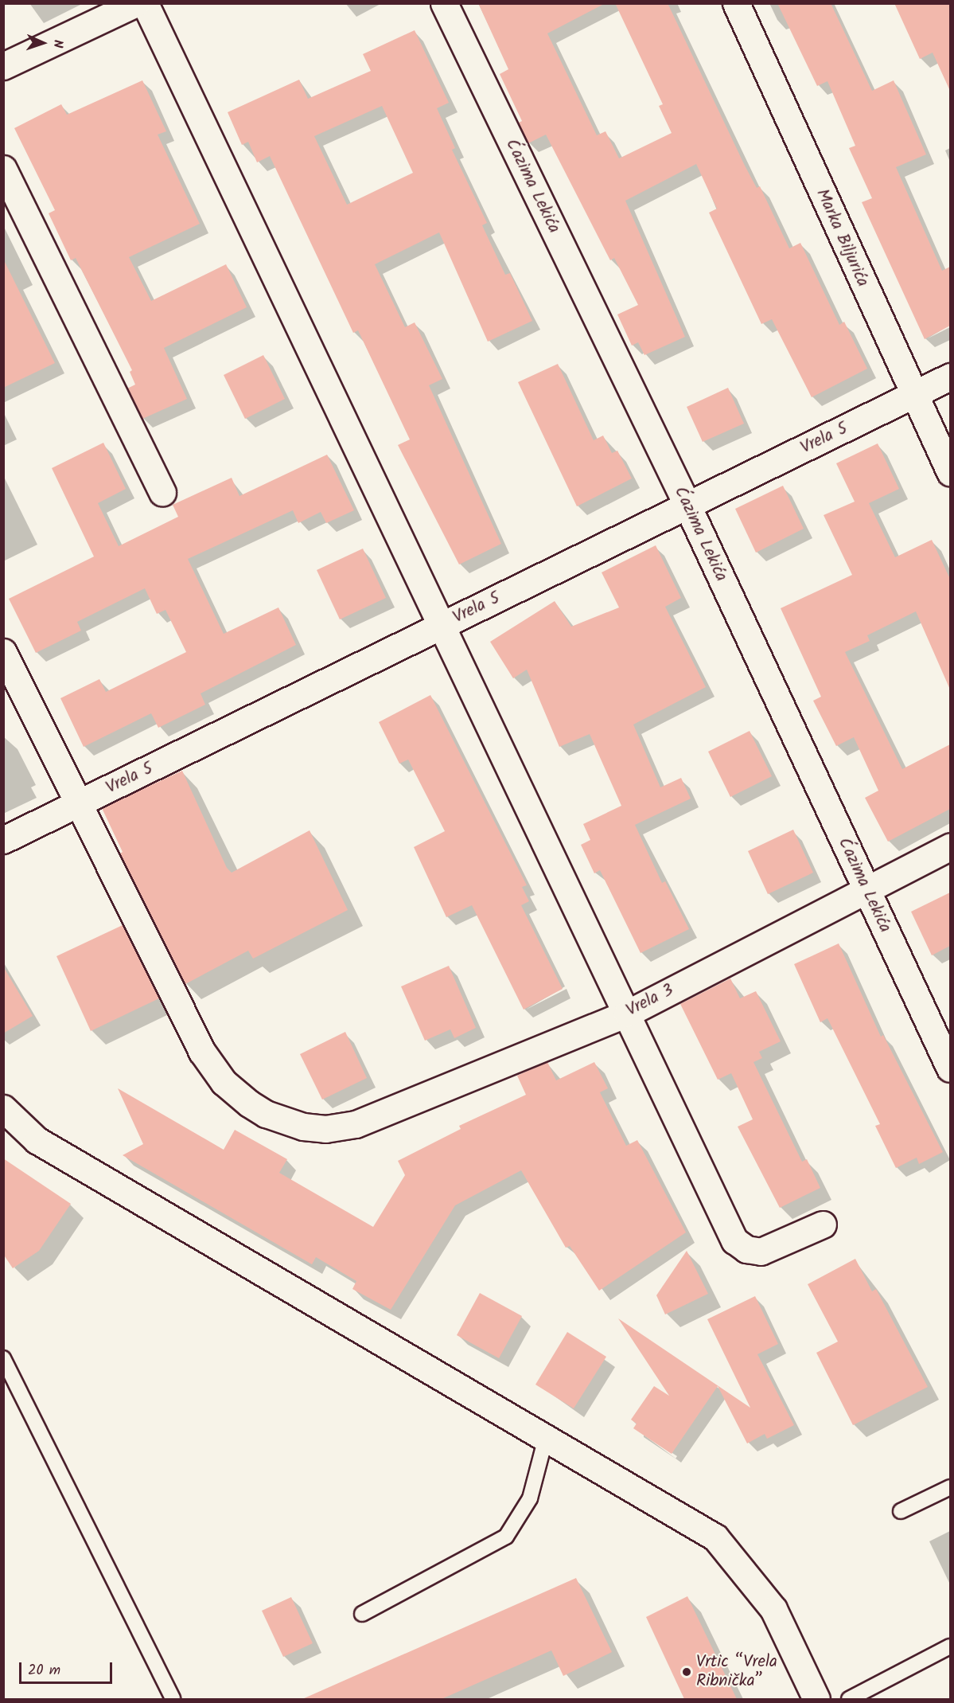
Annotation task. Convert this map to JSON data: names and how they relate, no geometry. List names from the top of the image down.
{
  "streets": {
    "street": [
      "Ćazima Lekića",
      "Marka Biljurića",
      "Vrela 5",
      "Vrela 3"
    ]
  },
  "crossings": [
    ["Ćazima Lekića", "Vrela 5"],
    ["Ćazima Lekića", "Vrela 3"],
    ["Marka Biljurića", "Vrela 5"],
    ["Vrela 5", "Vrela 3"]
  ],
  "places": ["Vrtic “Vrela Ribnička”"],
  "scale_bar": "20 m",
  "north": "right"
}
